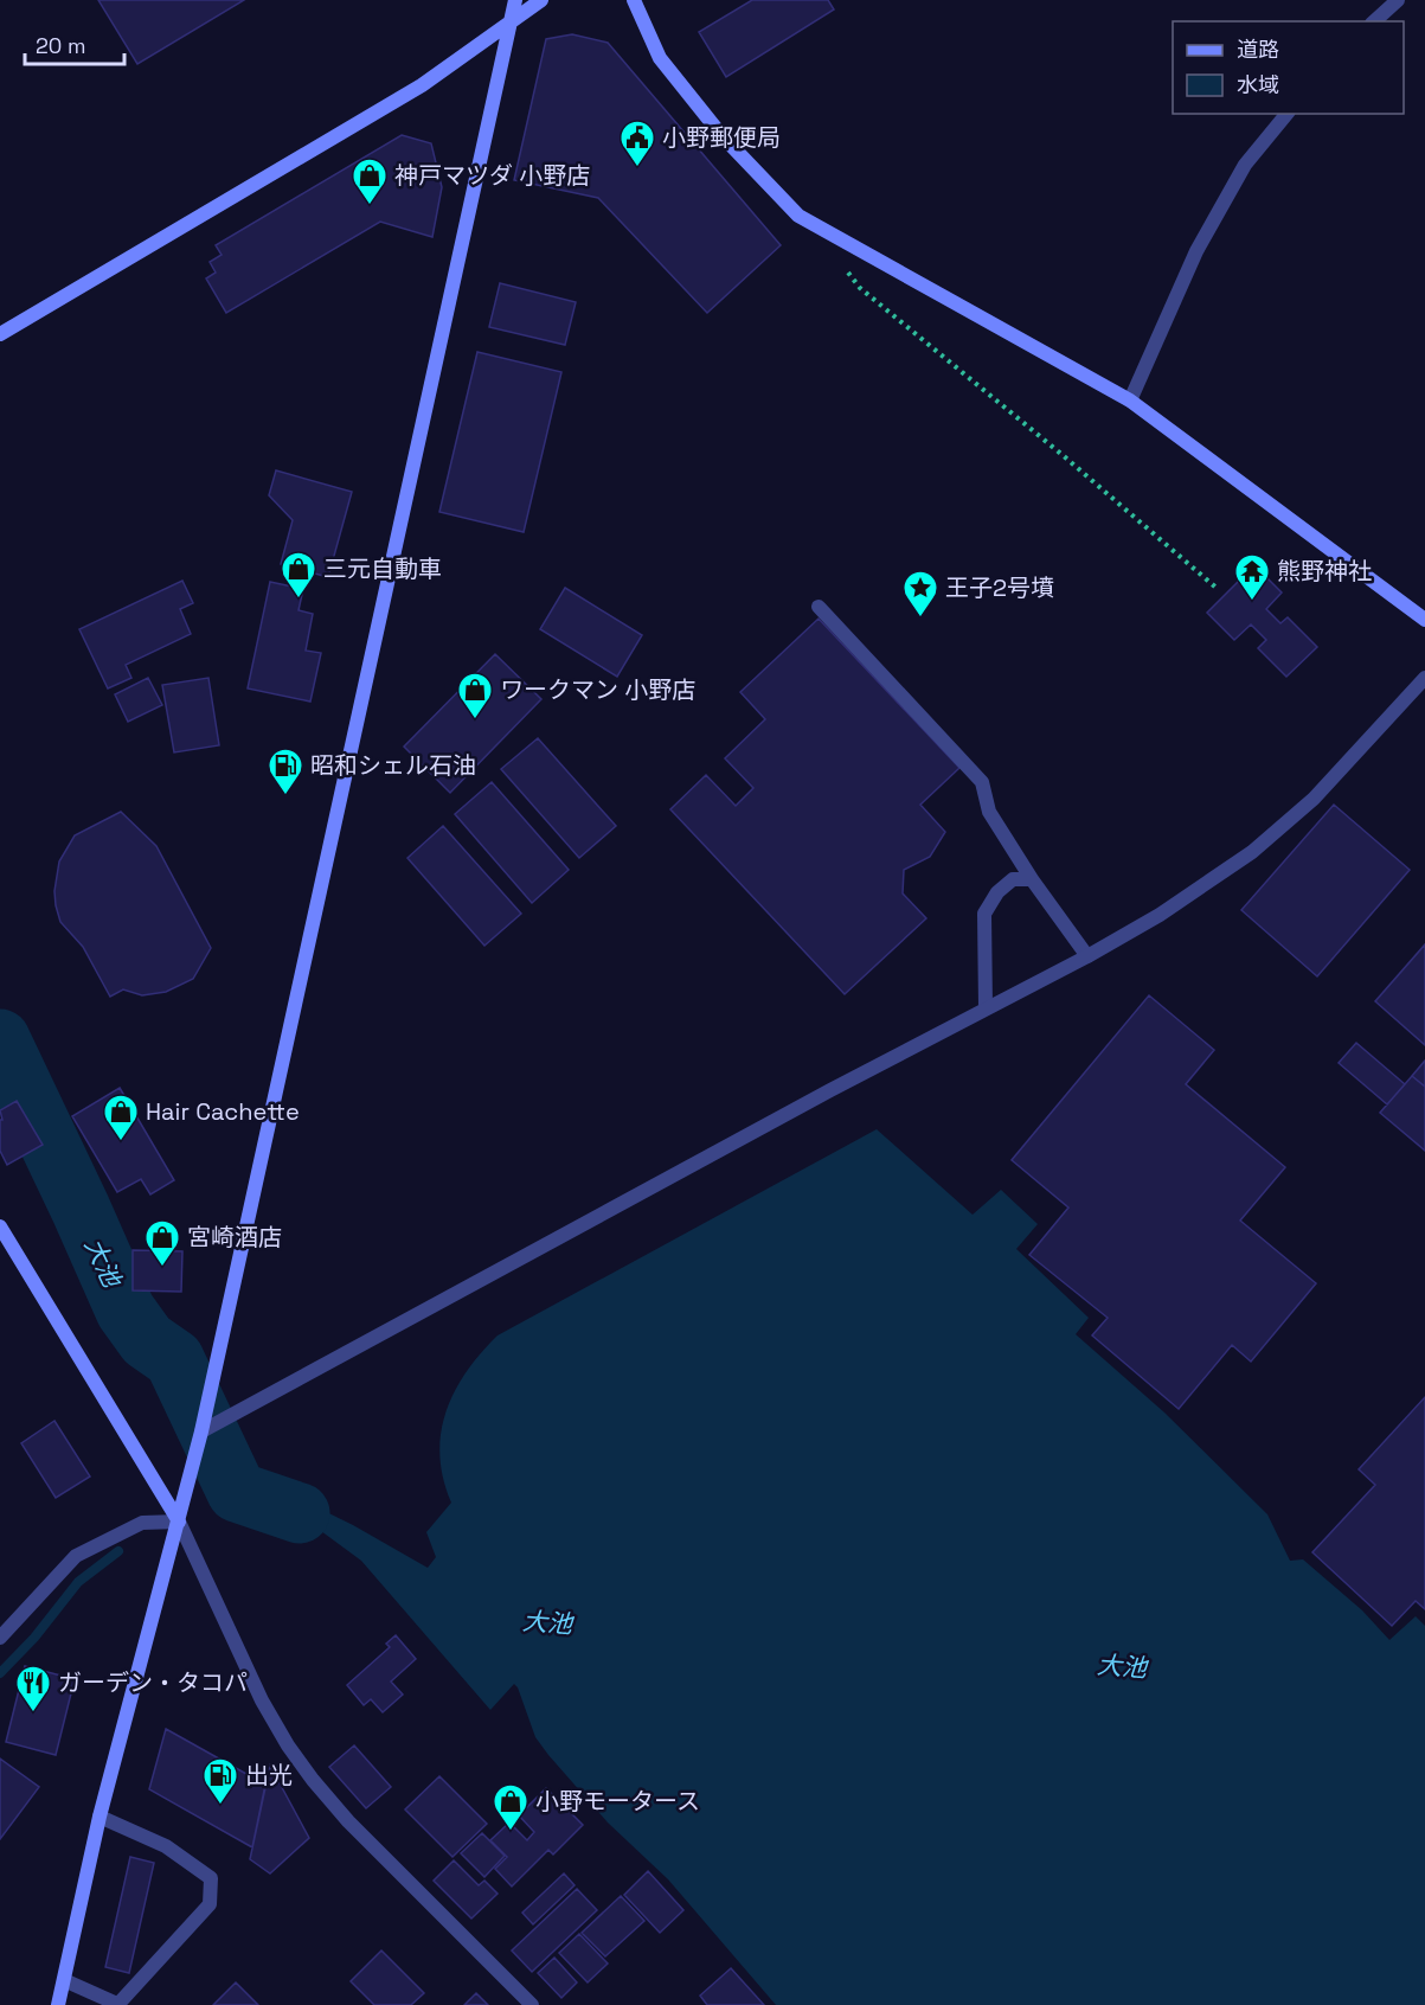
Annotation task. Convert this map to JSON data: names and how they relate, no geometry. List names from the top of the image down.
{
  "water": ["大池"],
  "places": {
    "public building": ["小野郵便局"],
    "shop": [
      "神戸マツダ 小野店",
      "三元自動車",
      "ワークマン 小野店",
      "Hair Cachette",
      "宮崎酒店",
      "小野モータース"
    ],
    "temple": ["熊野神社"],
    "place": ["王子2号墳"],
    "fuel station": ["昭和シェル石油", "出光"],
    "restaurant": ["ガーデン・タコパ"]
  },
  "legend": ["道路", "水域"],
  "scale_bar": "20 m"
}
